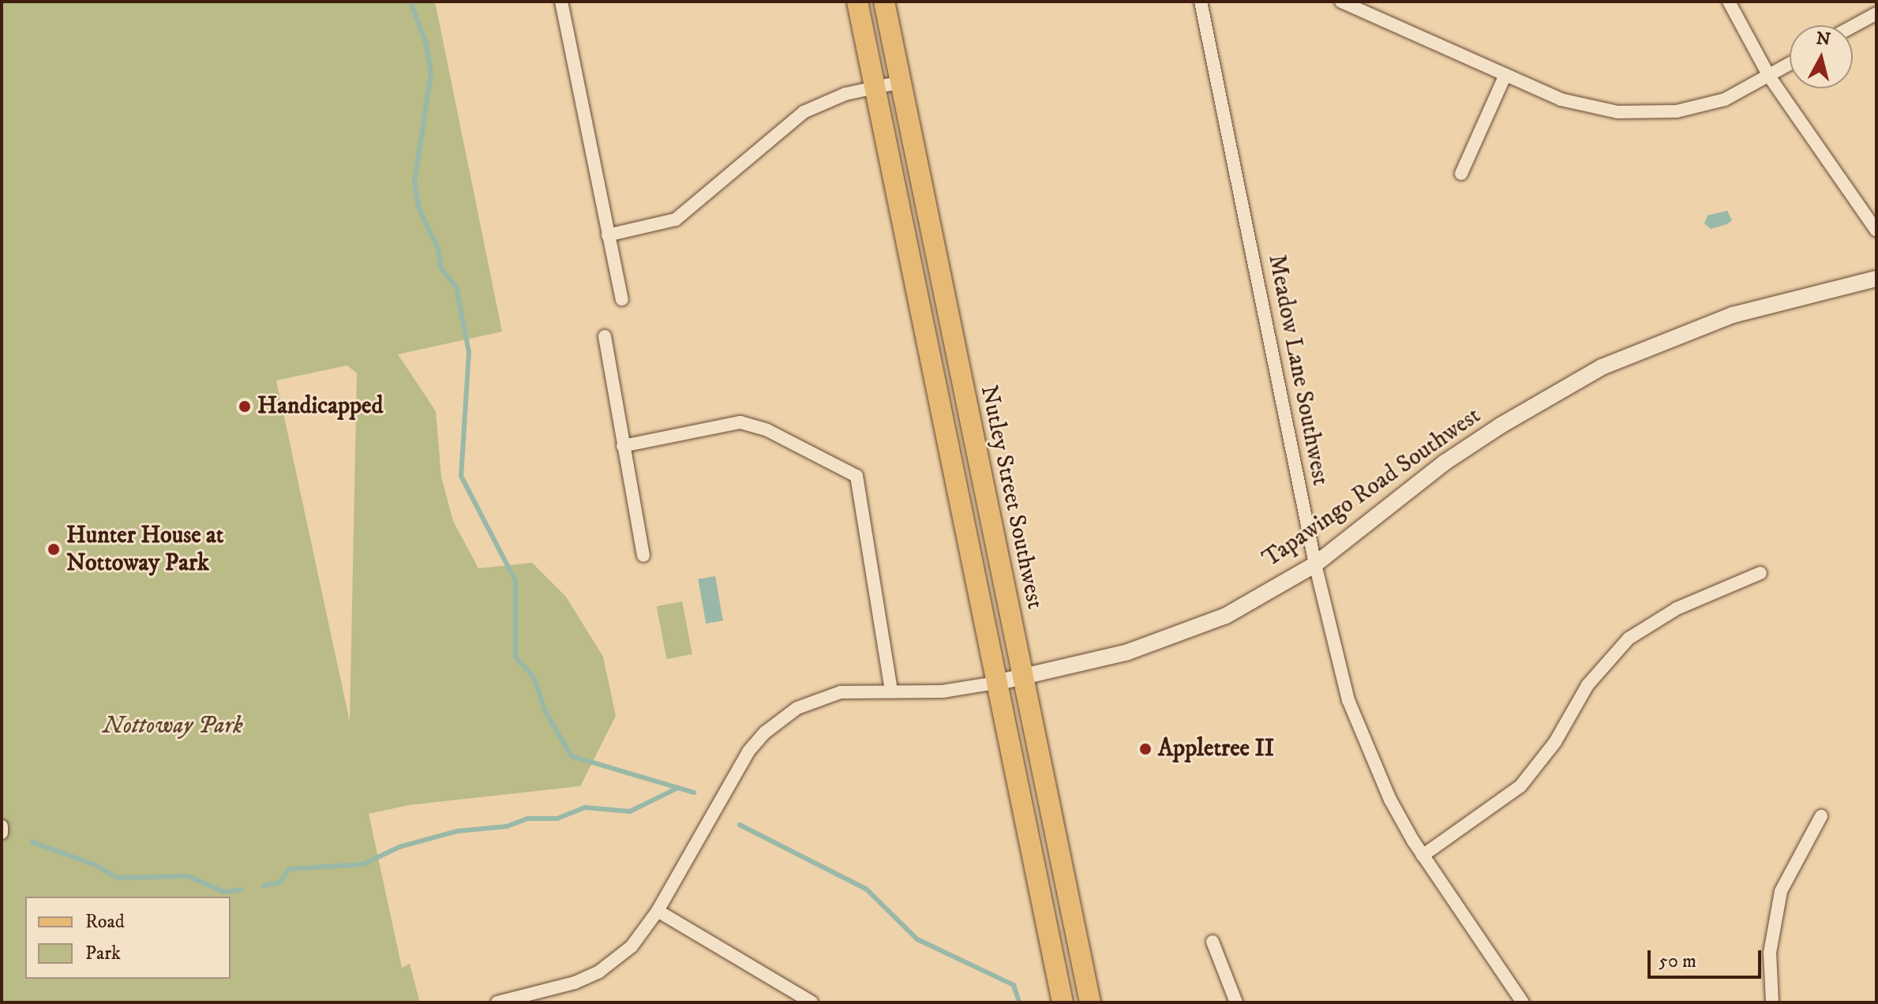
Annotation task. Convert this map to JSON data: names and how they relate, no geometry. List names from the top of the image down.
{
  "streets": {
    "main road": ["Nutley Street Southwest"],
    "street": ["Meadow Lane Southwest", "Tapawingo Road Southwest"]
  },
  "crossings": [
    ["Meadow Lane Southwest", "Tapawingo Road Southwest"],
    ["Tapawingo Road Southwest", "Nutley Street Southwest"]
  ],
  "parks": ["Nottoway Park"],
  "places": ["Handicapped", "Hunter House at Nottoway Park", "Appletree II"],
  "legend": ["Road", "Park"],
  "scale_bar": "50 m",
  "north": "top"
}
